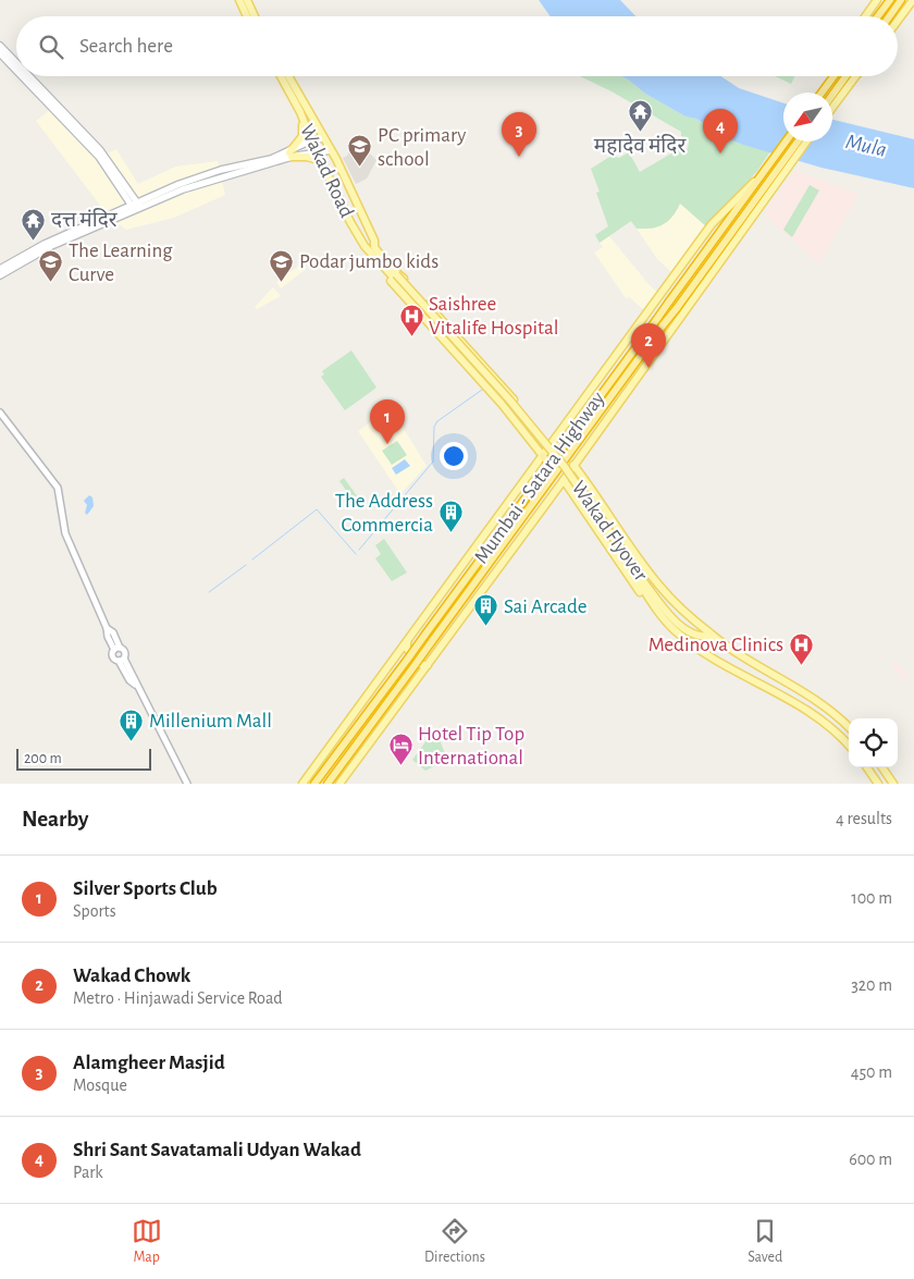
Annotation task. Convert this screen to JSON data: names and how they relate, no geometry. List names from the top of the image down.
{
  "streets": {
    "highway": ["Mumbai - Satara Highway"],
    "main road": ["Wakad Road", "Wakad Flyover"]
  },
  "crossings": [
    ["Wakad Road", "Wakad Flyover"]
  ],
  "water": ["Mula"],
  "places": {
    "temple": ["महादेव मंदिर", "दत्त मंदिर"],
    "school or university": ["PC primary school", "Podar jumbo kids", "The Learning Curve"],
    "hospital": ["Saishree Vitalife Hospital", "Medinova Clinics"],
    "building": ["The Address Commercia", "Sai Arcade", "Millenium Mall"],
    "hotel": ["Hotel Tip Top International"]
  },
  "scale_bar": "200 m",
  "north": "bottom left",
  "page": {
    "search": "Search here",
    "pins": [
      "4",
      "3",
      "2",
      "1"
    ],
    "scale": "200 m",
    "heading": ["Nearby", "4 results"],
    "list": [
      {
        "mark": "1",
        "name": "Silver Sports Club",
        "note": "Sports",
        "value": "100 m"
      },
      {
        "mark": "2",
        "name": "Wakad Chowk",
        "note": "Metro · Hinjawadi Service Road",
        "value": "320 m"
      },
      {
        "mark": "3",
        "name": "Alamgheer Masjid",
        "note": "Mosque",
        "value": "450 m"
      },
      {
        "mark": "4",
        "name": "Shri Sant Savatamali Udyan Wakad",
        "note": "Park",
        "value": "600 m"
      }
    ],
    "nav": ["Map", "Directions", "Saved"]
  }
}
